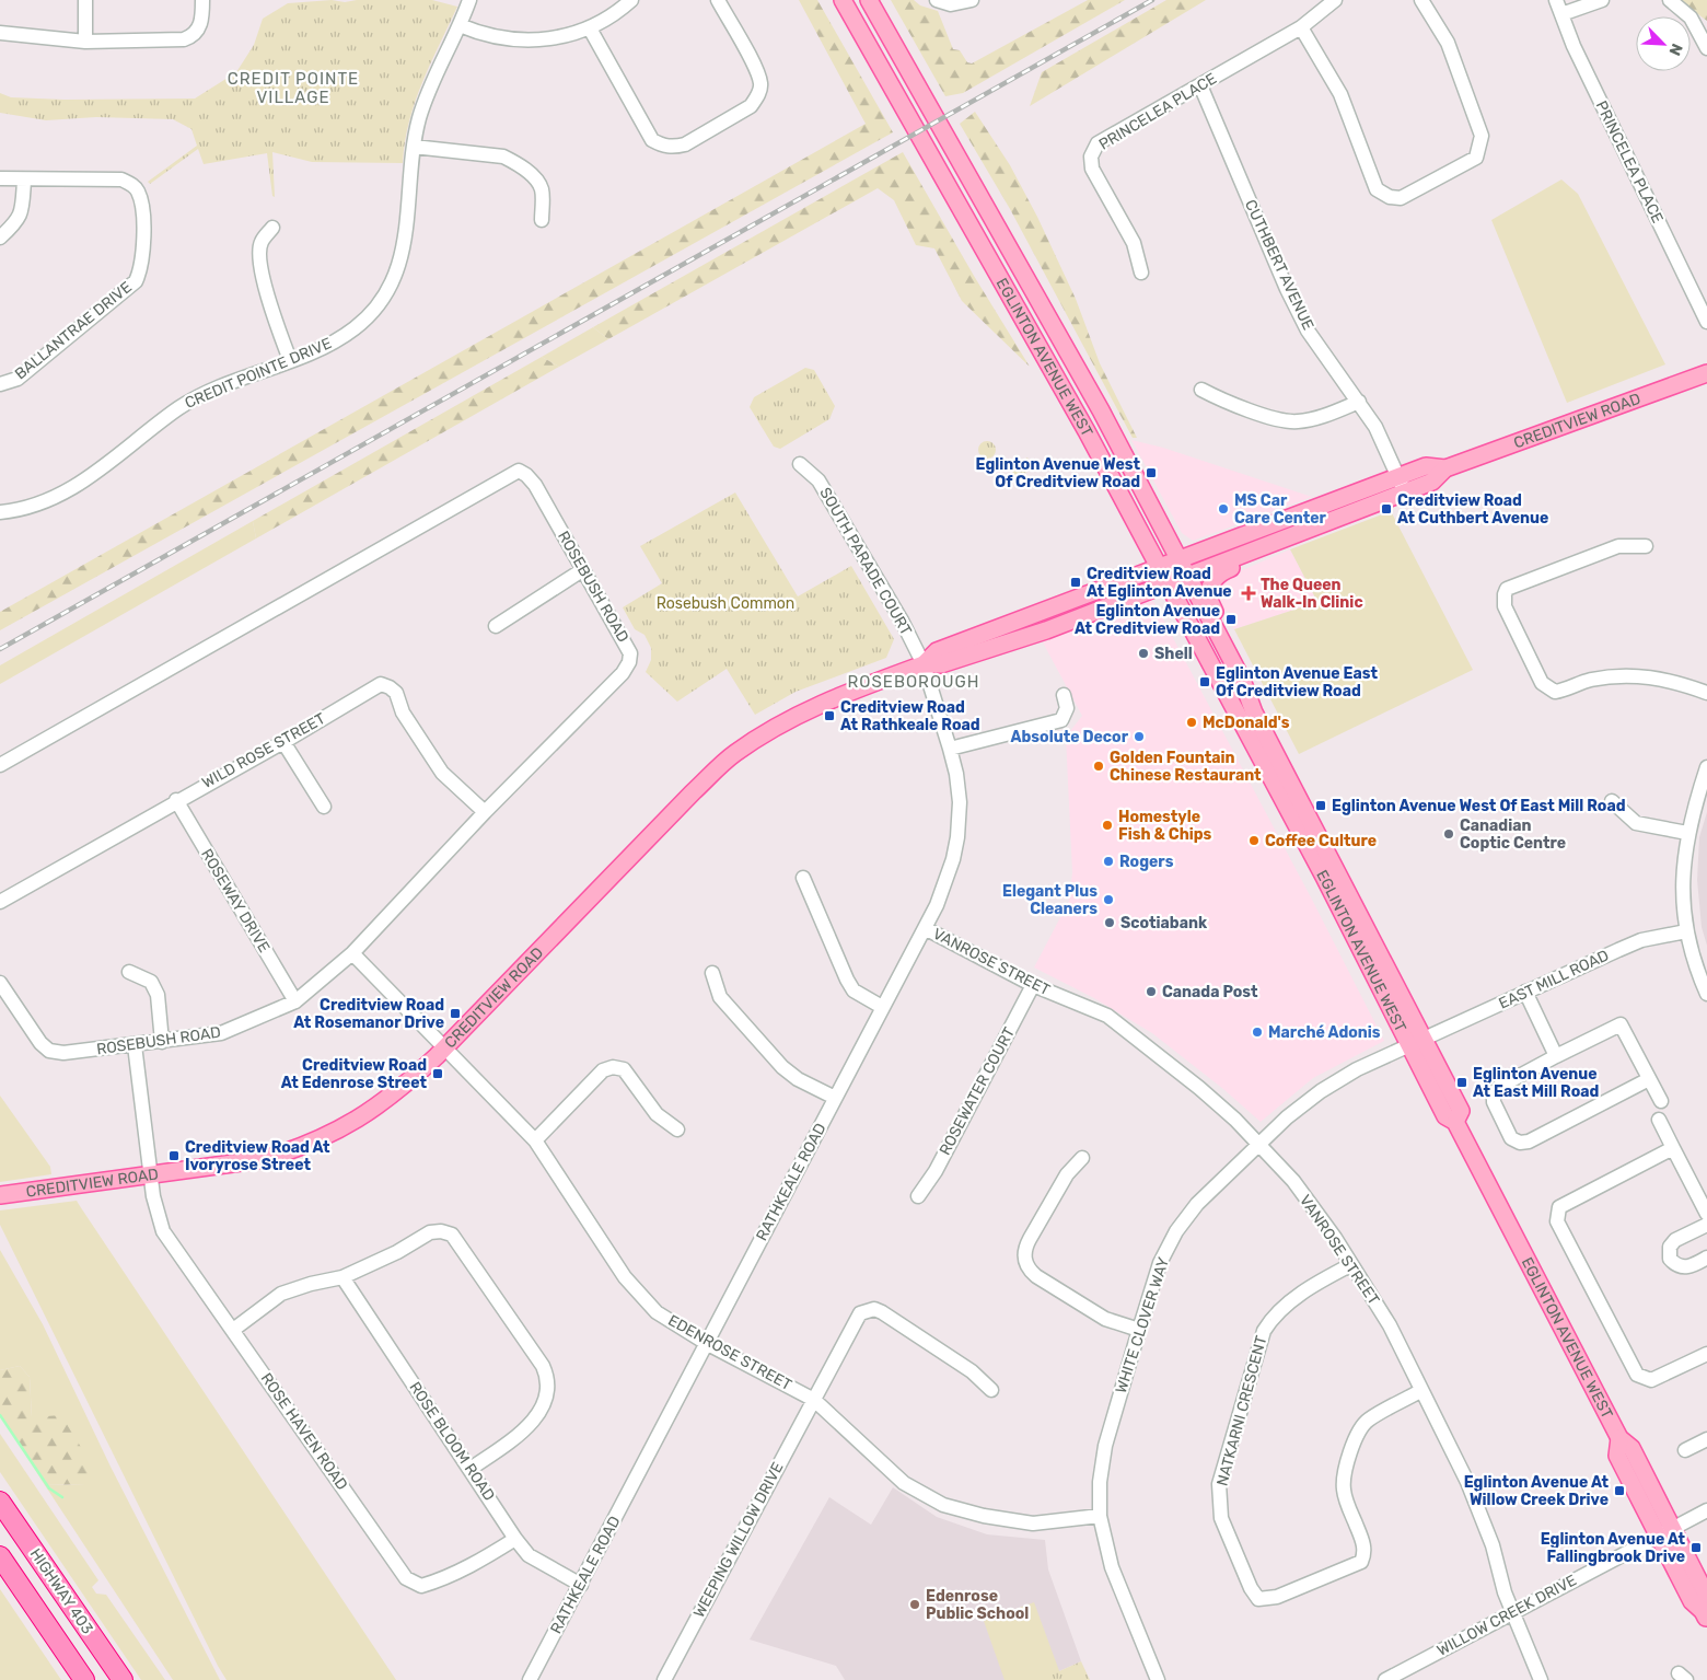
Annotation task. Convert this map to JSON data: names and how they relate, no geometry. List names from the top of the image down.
{
  "streets": {
    "highway": ["HIGHWAY 403"],
    "main road": ["EGLINTON AVENUE WEST", "CREDITVIEW ROAD"],
    "street": [
      "PRINCELEA PLACE",
      "CUTHBERT AVENUE",
      "BALLANTRAE DRIVE",
      "CREDIT POINTE DRIVE",
      "SOUTH PARADE COURT",
      "ROSEBUSH ROAD",
      "WILD ROSE STREET",
      "ROSEWAY DRIVE",
      "VANROSE STREET",
      "EAST MILL ROAD",
      "ROSEWATER COURT",
      "RATHKEALE ROAD",
      "WHITE CLOVER WAY",
      "EDENROSE STREET",
      "NATKARNI CRESCENT",
      "ROSE HAVEN ROAD",
      "ROSE BLOOM ROAD",
      "WEEPING WILLOW DRIVE",
      "WILLOW CREEK DRIVE"
    ]
  },
  "crossings": [
    ["PRINCELEA PLACE", "CUTHBERT AVENUE"],
    ["CUTHBERT AVENUE", "CREDITVIEW ROAD"],
    ["EGLINTON AVENUE WEST", "CREDITVIEW ROAD"],
    ["EGLINTON AVENUE WEST", "EAST MILL ROAD"],
    ["EGLINTON AVENUE WEST", "WHITE CLOVER WAY"],
    ["EGLINTON AVENUE WEST", "WILLOW CREEK DRIVE"],
    ["CREDITVIEW ROAD", "SOUTH PARADE COURT"],
    ["CREDITVIEW ROAD", "RATHKEALE ROAD"],
    ["CREDITVIEW ROAD", "EDENROSE STREET"],
    ["CREDITVIEW ROAD", "ROSE HAVEN ROAD"],
    ["SOUTH PARADE COURT", "RATHKEALE ROAD"],
    ["ROSEBUSH ROAD", "WILD ROSE STREET"],
    ["ROSEBUSH ROAD", "ROSEWAY DRIVE"],
    ["ROSEBUSH ROAD", "EDENROSE STREET"],
    ["ROSEBUSH ROAD", "ROSE HAVEN ROAD"],
    ["WILD ROSE STREET", "ROSEWAY DRIVE"],
    ["VANROSE STREET", "ROSEWATER COURT"],
    ["VANROSE STREET", "RATHKEALE ROAD"],
    ["VANROSE STREET", "WHITE CLOVER WAY"],
    ["VANROSE STREET", "NATKARNI CRESCENT"],
    ["VANROSE STREET", "WILLOW CREEK DRIVE"],
    ["EAST MILL ROAD", "WHITE CLOVER WAY"],
    ["RATHKEALE ROAD", "EDENROSE STREET"],
    ["RATHKEALE ROAD", "ROSE BLOOM ROAD"],
    ["WHITE CLOVER WAY", "EDENROSE STREET"],
    ["EDENROSE STREET", "WEEPING WILLOW DRIVE"],
    ["ROSE HAVEN ROAD", "ROSE BLOOM ROAD"]
  ],
  "districts": ["CREDIT POINTE VILLAGE", "ROSEBOROUGH"],
  "parks": ["Rosebush Common"],
  "places": {
    "transit": [
      "Eglinton Avenue West Of Creditview Road",
      "Creditview Road At Cuthbert Avenue",
      "Creditview Road At Eglinton Avenue",
      "Eglinton Avenue At Creditview Road",
      "Eglinton Avenue East Of Creditview Road",
      "Creditview Road At Rathkeale Road",
      "Eglinton Avenue West Of East Mill Road",
      "Creditview Road At Rosemanor Drive",
      "Creditview Road At Edenrose Street",
      "Eglinton Avenue At East Mill Road",
      "Creditview Road At Ivoryrose Street",
      "Eglinton Avenue At Willow Creek Drive",
      "Eglinton Avenue At Fallingbrook Drive"
    ],
    "other": [
      "MS Car Care Center",
      "Shell",
      "McDonald's",
      "Absolute Decor",
      "Golden Fountain Chinese Restaurant",
      "Homestyle Fish & Chips",
      "Canadian Coptic Centre",
      "Coffee Culture",
      "Rogers",
      "Elegant Plus Cleaners",
      "Scotiabank",
      "Canada Post",
      "Marché Adonis",
      "Edenrose Public School"
    ],
    "health": ["The Queen Walk-In Clinic"]
  },
  "north": "bottom right"
}
